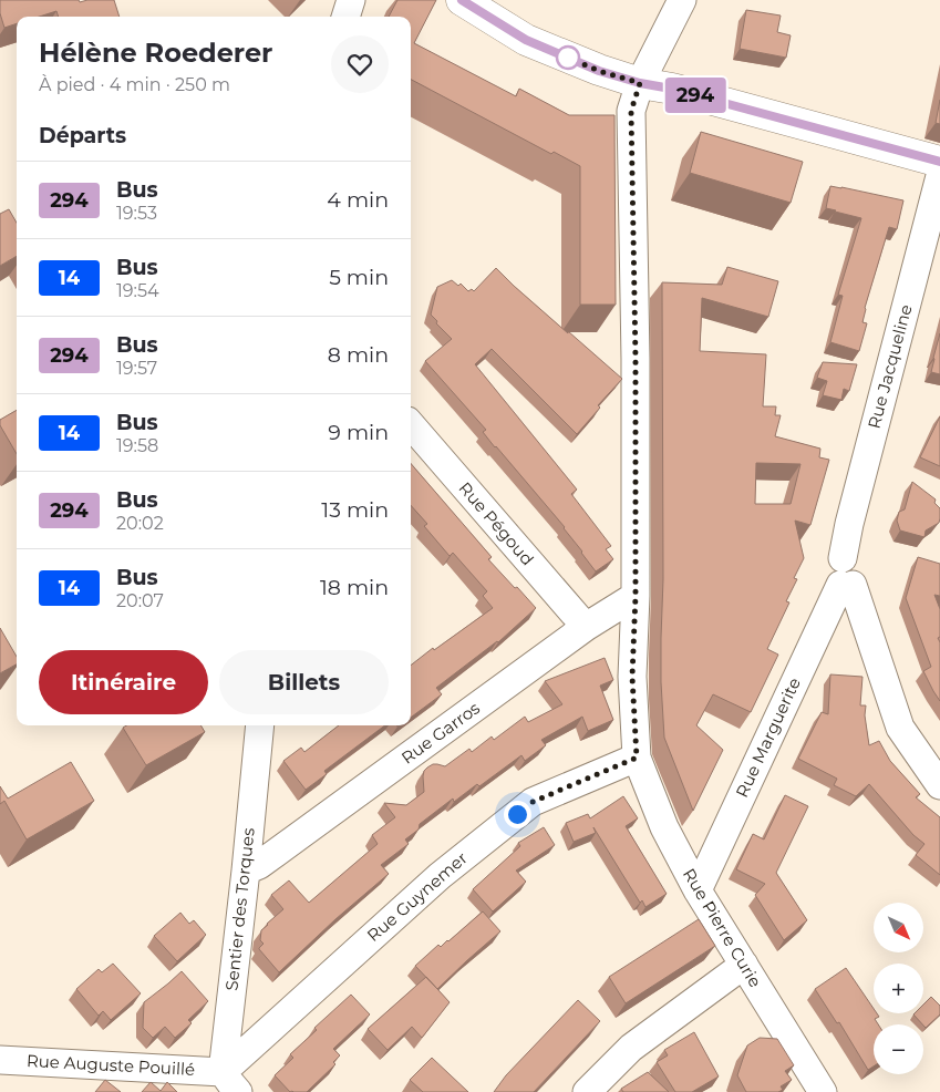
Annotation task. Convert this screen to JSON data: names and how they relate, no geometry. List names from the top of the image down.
{
  "streets": {
    "street": [
      "Rue Jacqueline",
      "Rue Pégoud",
      "Rue Garros",
      "Rue Marguerite",
      "Rue Guynemer",
      "Sentier des Torques",
      "Rue Pierre Curie",
      "Rue Auguste Pouillé"
    ]
  },
  "crossings": [
    ["Rue Jacqueline", "Rue Marguerite"],
    ["Rue Pégoud", "Rue Garros"],
    ["Rue Garros", "Sentier des Torques"],
    ["Rue Garros", "Rue Pierre Curie"],
    ["Rue Marguerite", "Rue Pierre Curie"],
    ["Rue Guynemer", "Sentier des Torques"],
    ["Rue Guynemer", "Rue Pierre Curie"],
    ["Rue Guynemer", "Rue Auguste Pouillé"],
    ["Sentier des Torques", "Rue Auguste Pouillé"]
  ],
  "lines": ["bus line 294"],
  "north": "bottom right",
  "page": {
    "on_map": "294",
    "heading": [
      ["Hélène Roederer", "À pied · 4 min · 250 m"],
      "Départs"
    ],
    "list": [
      {
        "mark": "294",
        "name": "Bus",
        "note": "19:53",
        "value": "4 min"
      },
      {
        "mark": "14",
        "name": "Bus",
        "note": "19:54",
        "value": "5 min"
      },
      {
        "mark": "294",
        "name": "Bus",
        "note": "19:57",
        "value": "8 min"
      },
      {
        "mark": "14",
        "name": "Bus",
        "note": "19:58",
        "value": "9 min"
      },
      {
        "mark": "294",
        "name": "Bus",
        "note": "20:02",
        "value": "13 min"
      },
      {
        "mark": "14",
        "name": "Bus",
        "note": "20:07",
        "value": "18 min"
      }
    ],
    "buttons": ["Itinéraire", "Billets"],
    "map_buttons": ["+", "−"]
  }
}
